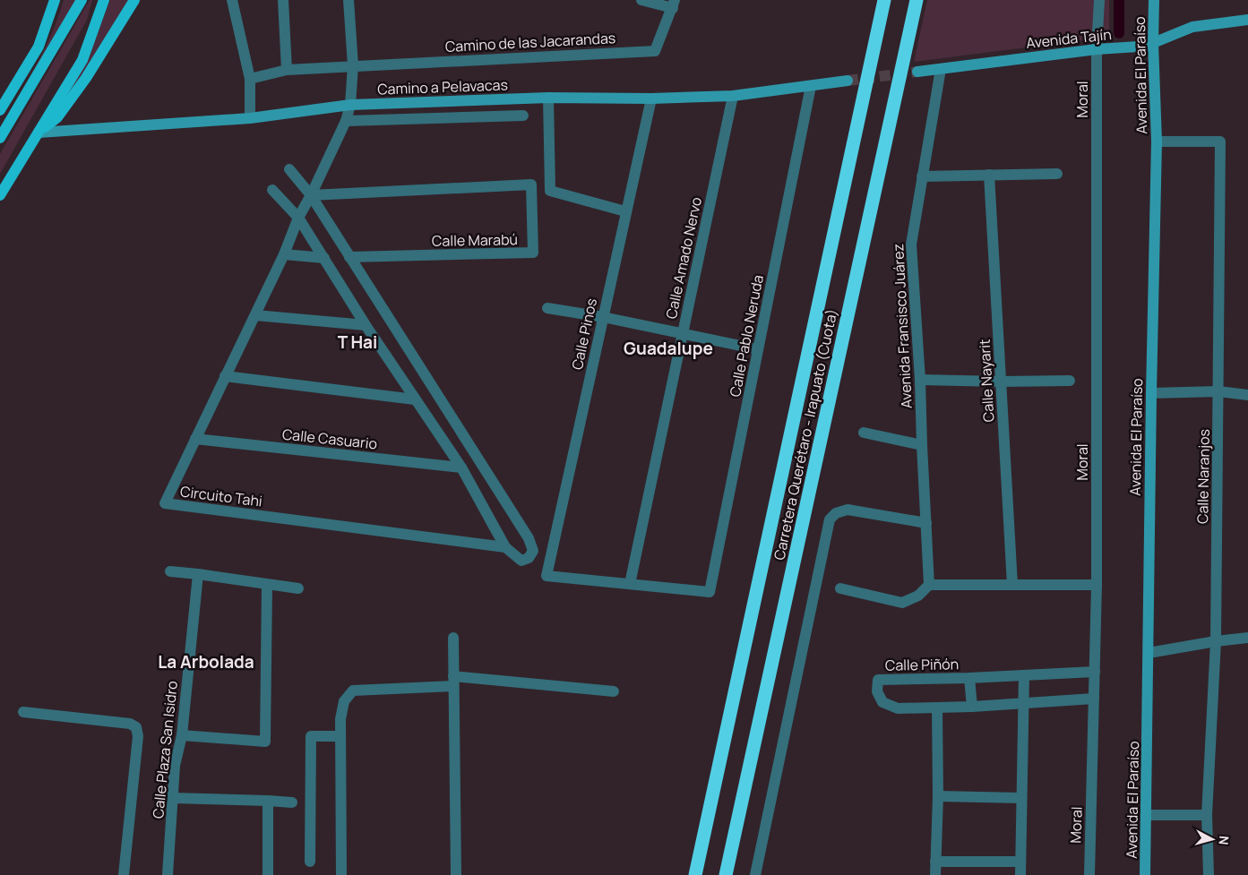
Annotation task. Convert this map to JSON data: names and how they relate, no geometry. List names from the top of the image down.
{
  "streets": {
    "highway": ["Carretera Querétaro - Irapuato (Cuota)"],
    "street": [
      "Avenida Tajín",
      "Camino de las Jacarandas",
      "Avenida El Paraíso",
      "Camino a Pelavacas",
      "Moral",
      "Calle Marabú",
      "Calle Amado Nervo",
      "Avenida Fransisco Juárez",
      "Calle Pinos",
      "Calle Pablo Neruda",
      "Calle Nayarit",
      "Calle Casuario",
      "Calle Naranjos",
      "Circuito Tahi",
      "Calle Piñón",
      "Calle Plaza San Isidro"
    ]
  },
  "crossings": [
    ["Avenida Tajín", "Avenida El Paraíso"],
    ["Avenida Tajín", "Moral"],
    ["Avenida Tajín", "Avenida Fransisco Juárez"],
    ["Avenida El Paraíso", "Calle Naranjos"],
    ["Camino a Pelavacas", "Calle Amado Nervo"],
    ["Camino a Pelavacas", "Calle Pinos"],
    ["Camino a Pelavacas", "Calle Pablo Neruda"],
    ["Camino a Pelavacas", "Circuito Tahi"],
    ["Moral", "Calle Piñón"],
    ["Calle Marabú", "Circuito Tahi"],
    ["Calle Amado Nervo", "Calle Pinos"],
    ["Calle Amado Nervo", "Calle Pablo Neruda"],
    ["Calle Pinos", "Calle Pablo Neruda"],
    ["Calle Casuario", "Circuito Tahi"]
  ],
  "districts": ["T Hai", "Guadalupe", "La Arbolada"],
  "north": "right"
}
